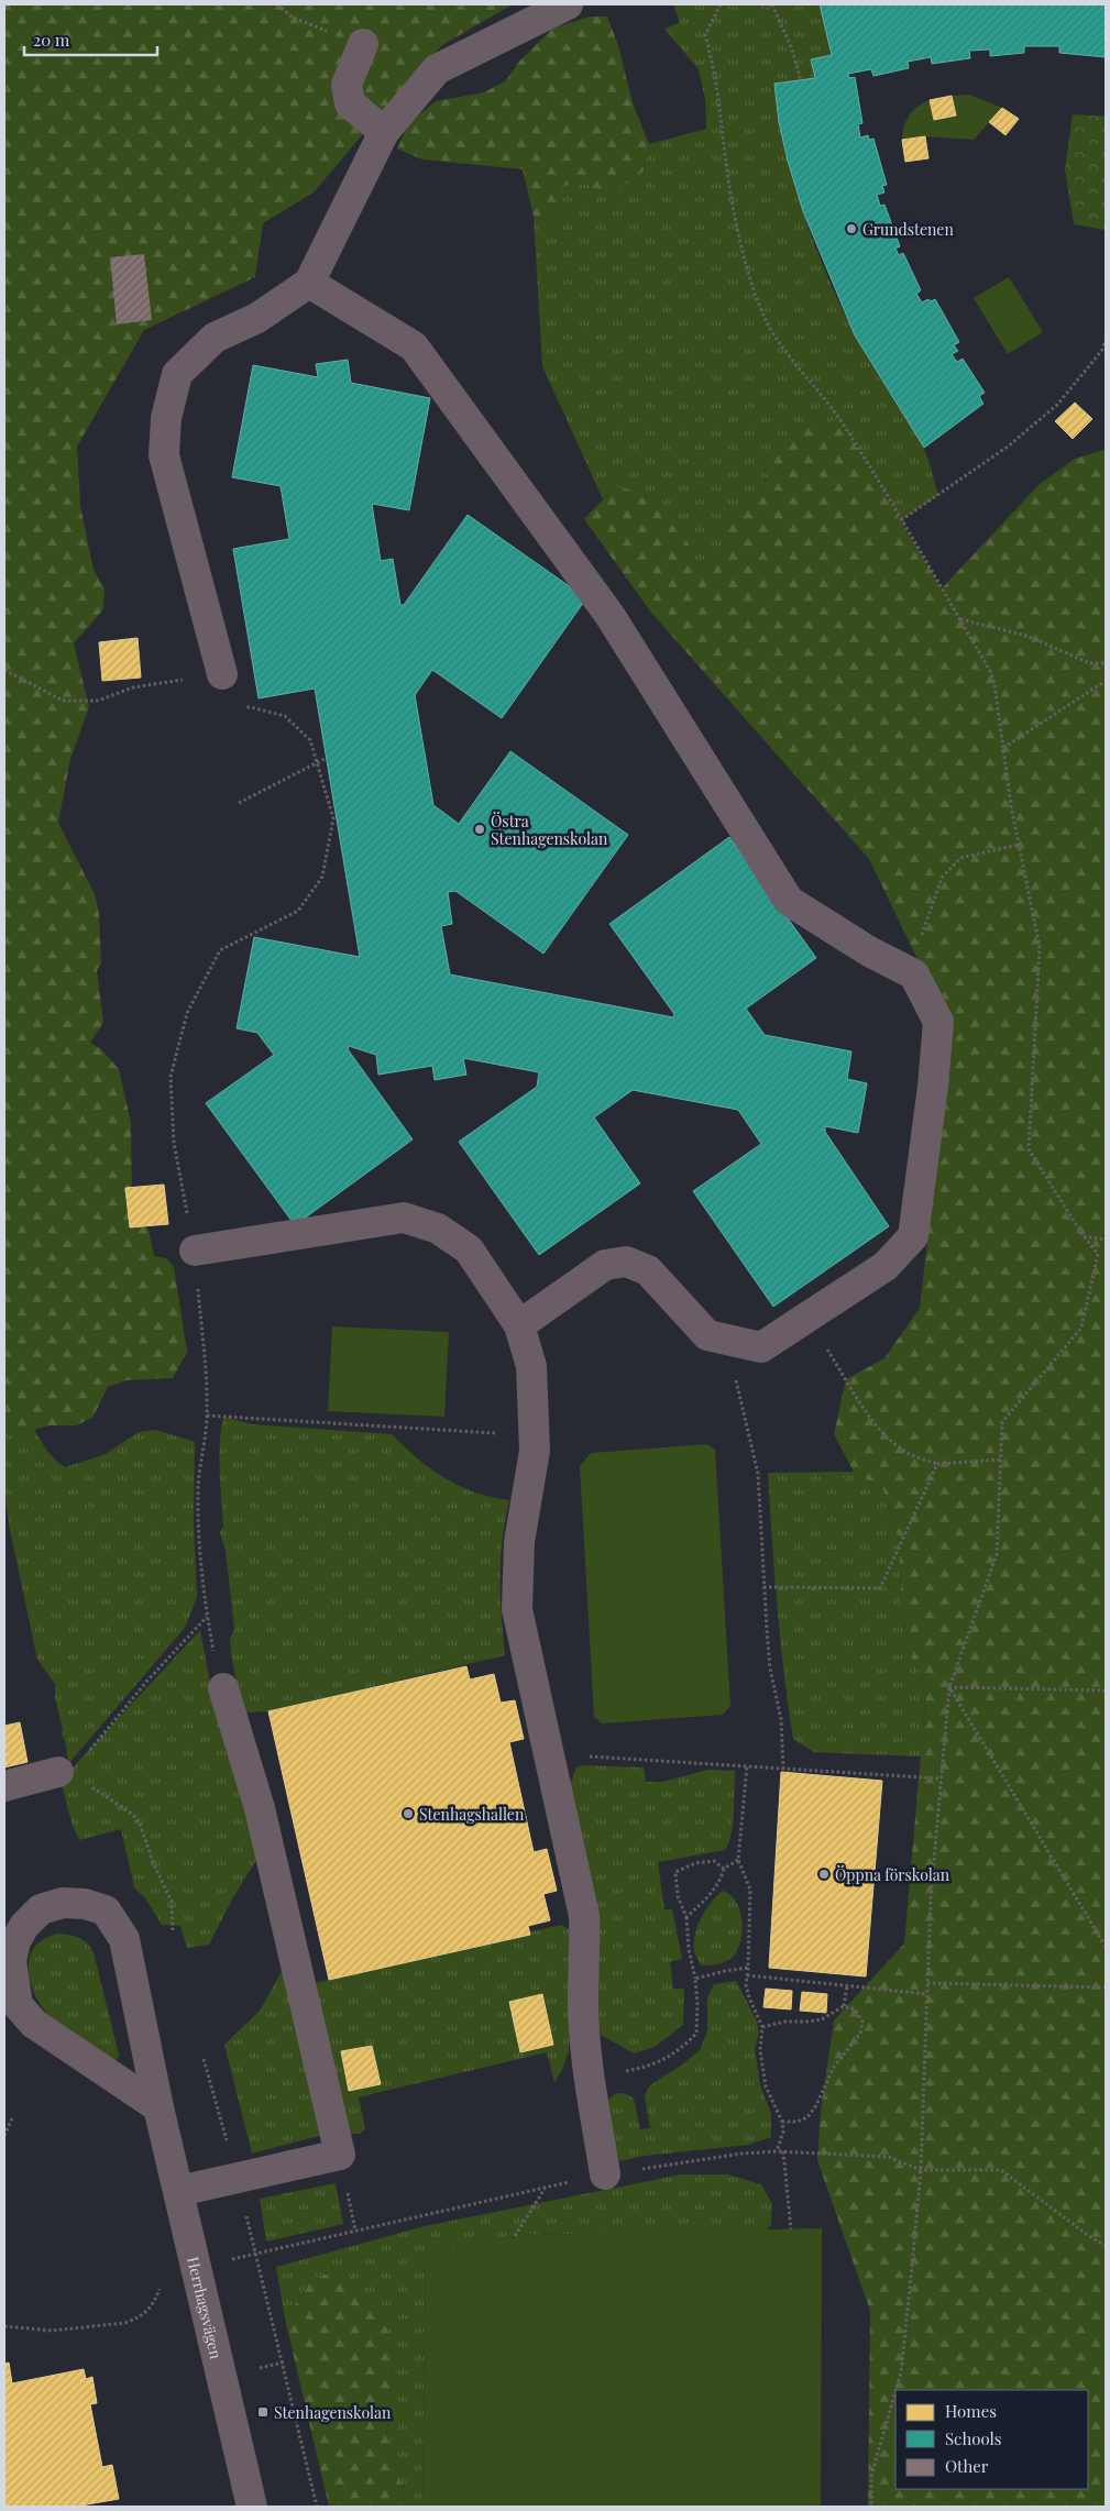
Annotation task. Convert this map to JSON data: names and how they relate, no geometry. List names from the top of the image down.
{
  "streets": {
    "street": ["Herrhagsvägen"]
  },
  "places": {
    "other": [
      "Grundstenen",
      "Östra Stenhagenskolan",
      "Stenhagshallen",
      "Öppna förskolan"
    ],
    "transit": ["Stenhagenskolan"]
  },
  "legend": ["Homes", "Schools", "Other"],
  "scale_bar": "20 m"
}
